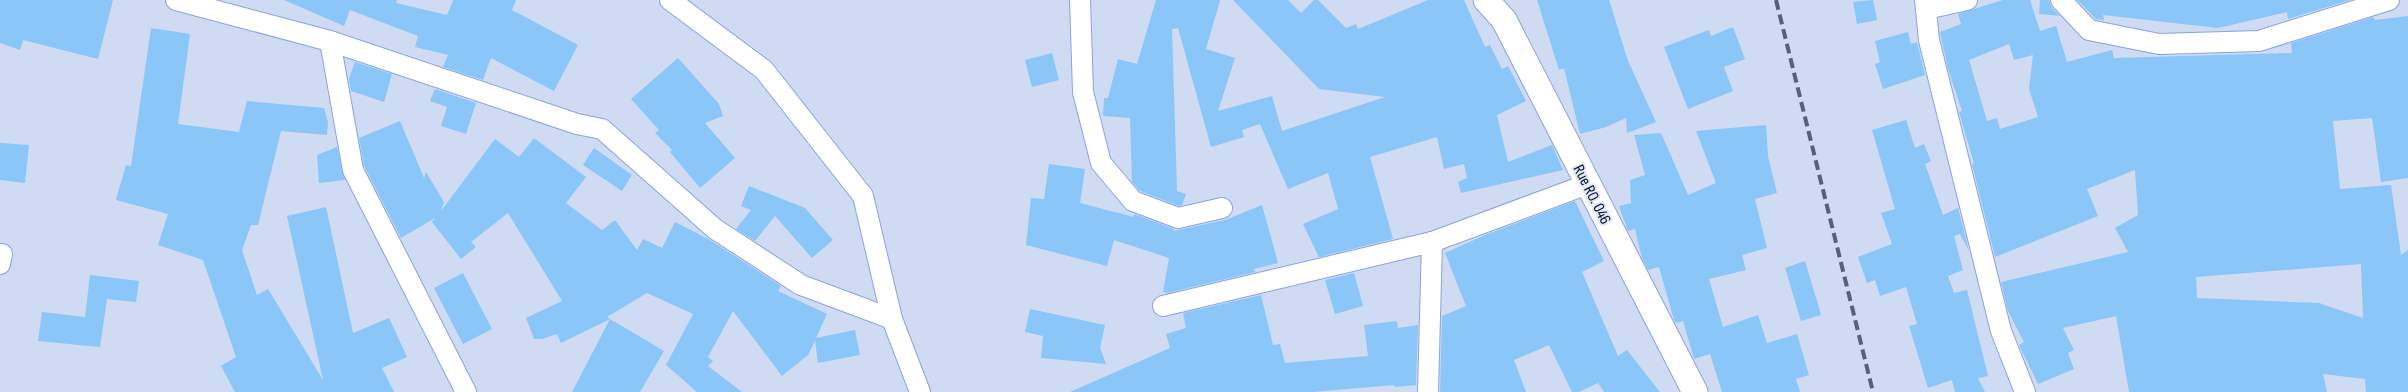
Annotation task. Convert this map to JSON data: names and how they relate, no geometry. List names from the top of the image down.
{
  "streets": {
    "street": ["Rue RO. 046"]
  }
}
